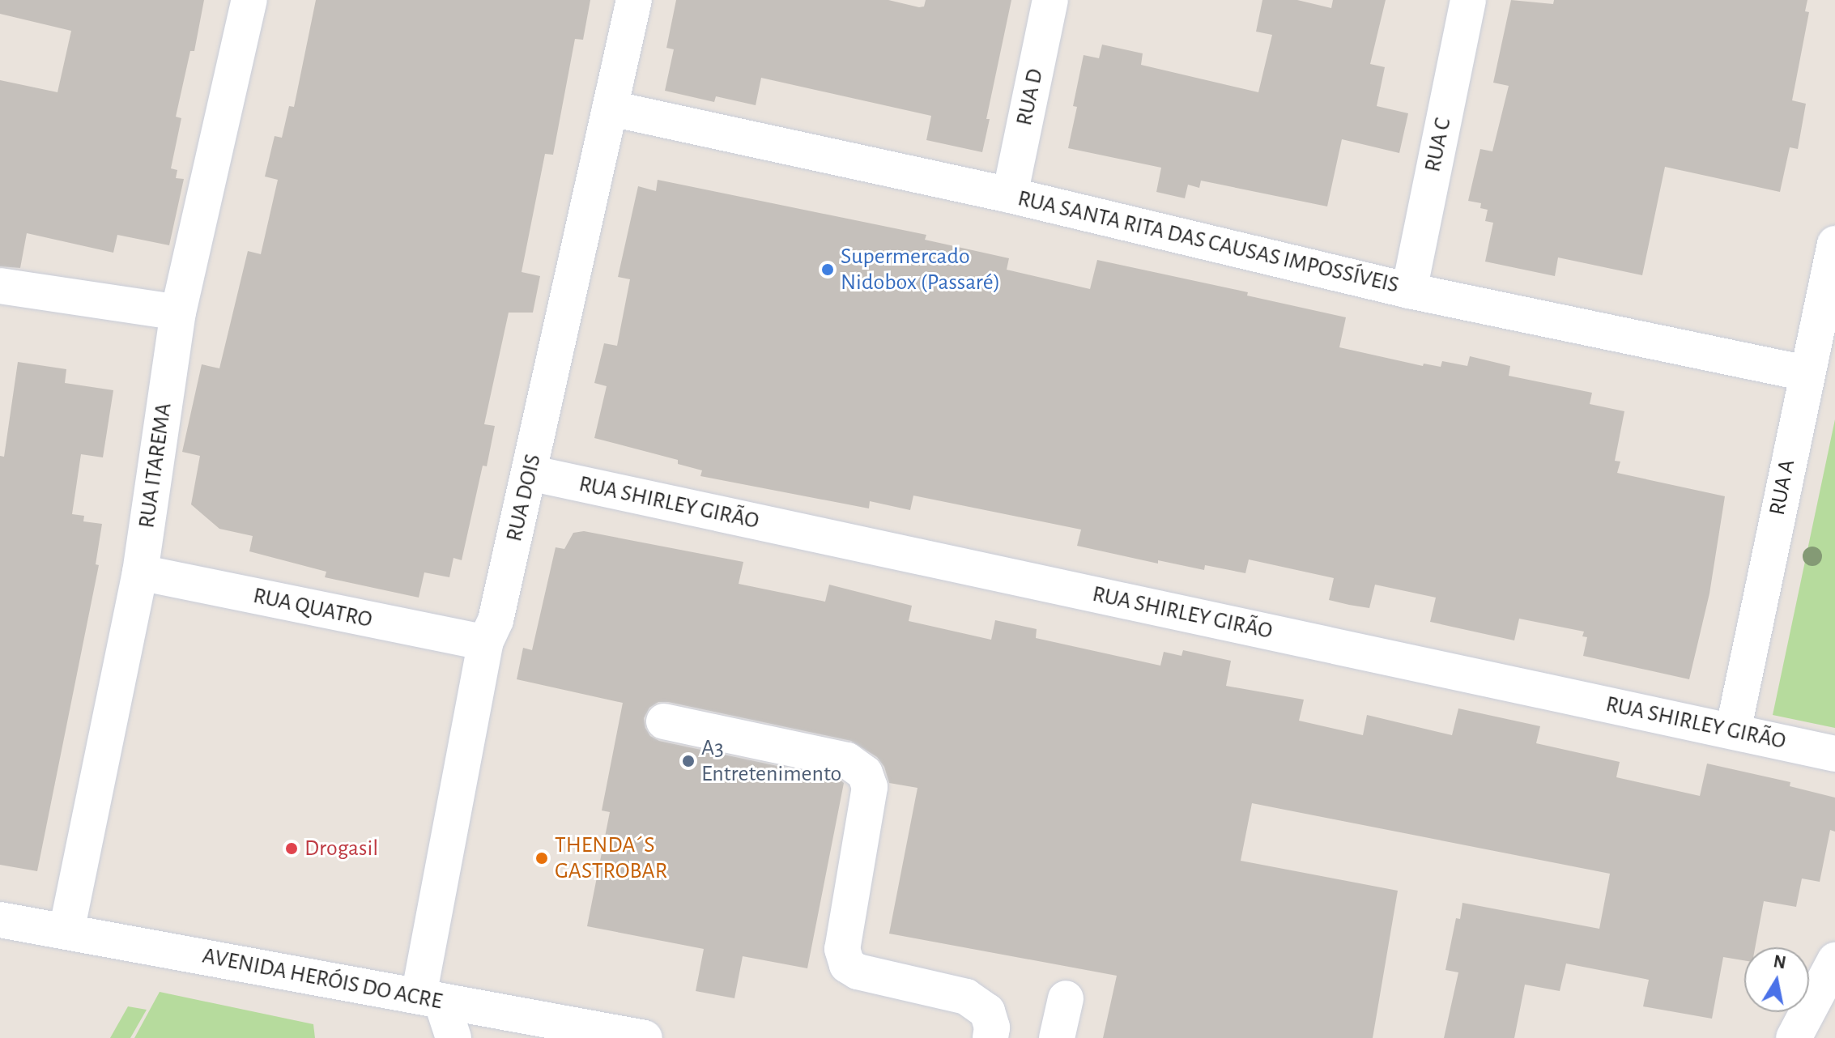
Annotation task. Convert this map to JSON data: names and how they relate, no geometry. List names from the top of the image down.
{
  "streets": {
    "street": [
      "RUA D",
      "RUA C",
      "RUA SANTA RITA DAS CAUSAS IMPOSSÍVEIS",
      "RUA ITAREMA",
      "RUA A",
      "RUA DOIS",
      "RUA SHIRLEY GIRÃO",
      "RUA QUATRO",
      "AVENIDA HERÓIS DO ACRE"
    ]
  },
  "crossings": [
    ["RUA D", "RUA SANTA RITA DAS CAUSAS IMPOSSÍVEIS"],
    ["RUA C", "RUA SANTA RITA DAS CAUSAS IMPOSSÍVEIS"],
    ["RUA SANTA RITA DAS CAUSAS IMPOSSÍVEIS", "RUA A"],
    ["RUA SANTA RITA DAS CAUSAS IMPOSSÍVEIS", "RUA DOIS"],
    ["RUA ITAREMA", "RUA QUATRO"],
    ["RUA ITAREMA", "AVENIDA HERÓIS DO ACRE"],
    ["RUA A", "RUA SHIRLEY GIRÃO"],
    ["RUA DOIS", "RUA SHIRLEY GIRÃO"],
    ["RUA DOIS", "RUA QUATRO"],
    ["RUA DOIS", "AVENIDA HERÓIS DO ACRE"]
  ],
  "places": [
    "Supermercado Nidobox (Passaré)",
    "A3 Entretenimento",
    "Drogasil",
    "THENDA´S GASTROBAR"
  ],
  "north": "top"
}
